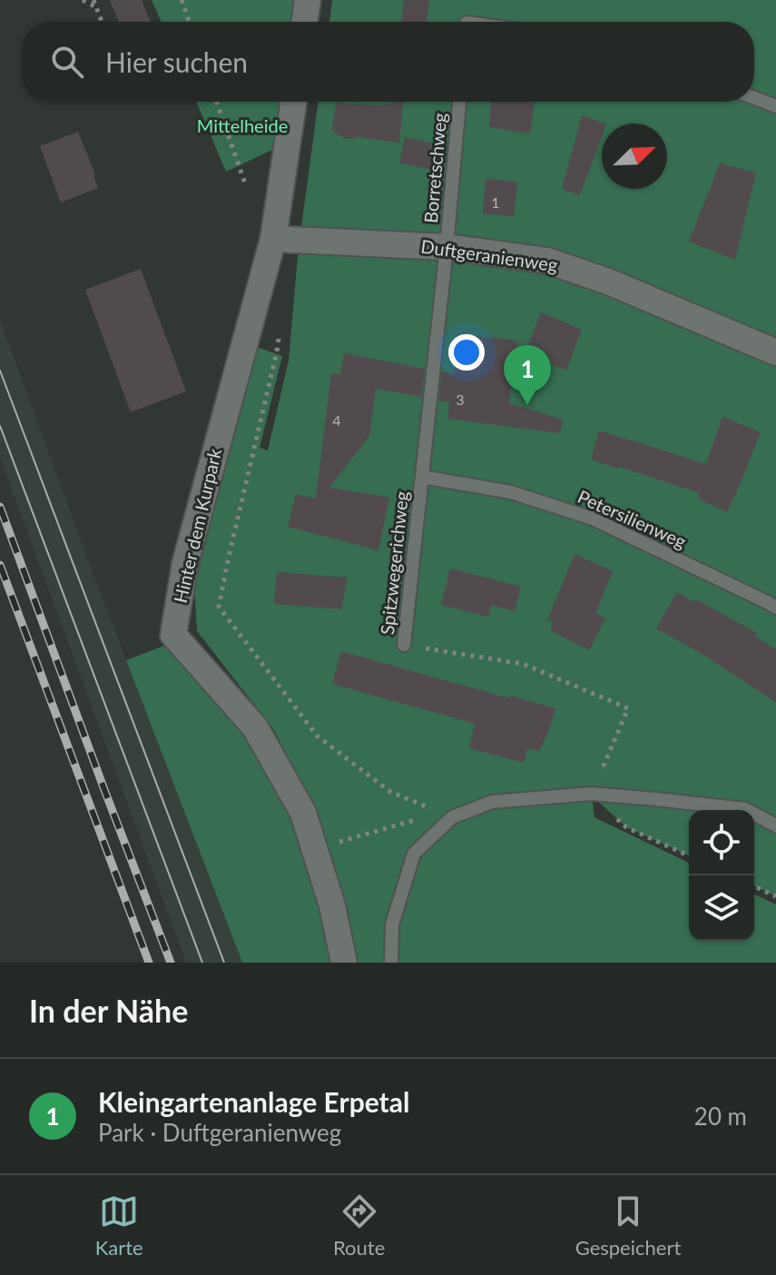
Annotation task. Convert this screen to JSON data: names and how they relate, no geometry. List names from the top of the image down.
{
  "streets": {
    "street": ["Duftgeranienweg", "Hinter dem Kurpark"],
    "lane": ["Borretschweg", "Petersilienweg", "Spitzwegerichweg"]
  },
  "crossings": [
    ["Borretschweg", "Duftgeranienweg"],
    ["Borretschweg", "Spitzwegerichweg"],
    ["Duftgeranienweg", "Hinter dem Kurpark"],
    ["Duftgeranienweg", "Spitzwegerichweg"],
    ["Petersilienweg", "Spitzwegerichweg"]
  ],
  "parks": ["Mittelheide"],
  "house_numbers": ["1", "3", "4"],
  "north": "top right",
  "page": {
    "search": "Hier suchen",
    "pins": "1",
    "heading": "In der Nähe",
    "list": [
      {
        "mark": "1",
        "name": "Kleingartenanlage Erpetal",
        "note": "Park · Duftgeranienweg",
        "value": "20 m"
      }
    ],
    "nav": ["Karte", "Route", "Gespeichert"]
  }
}
